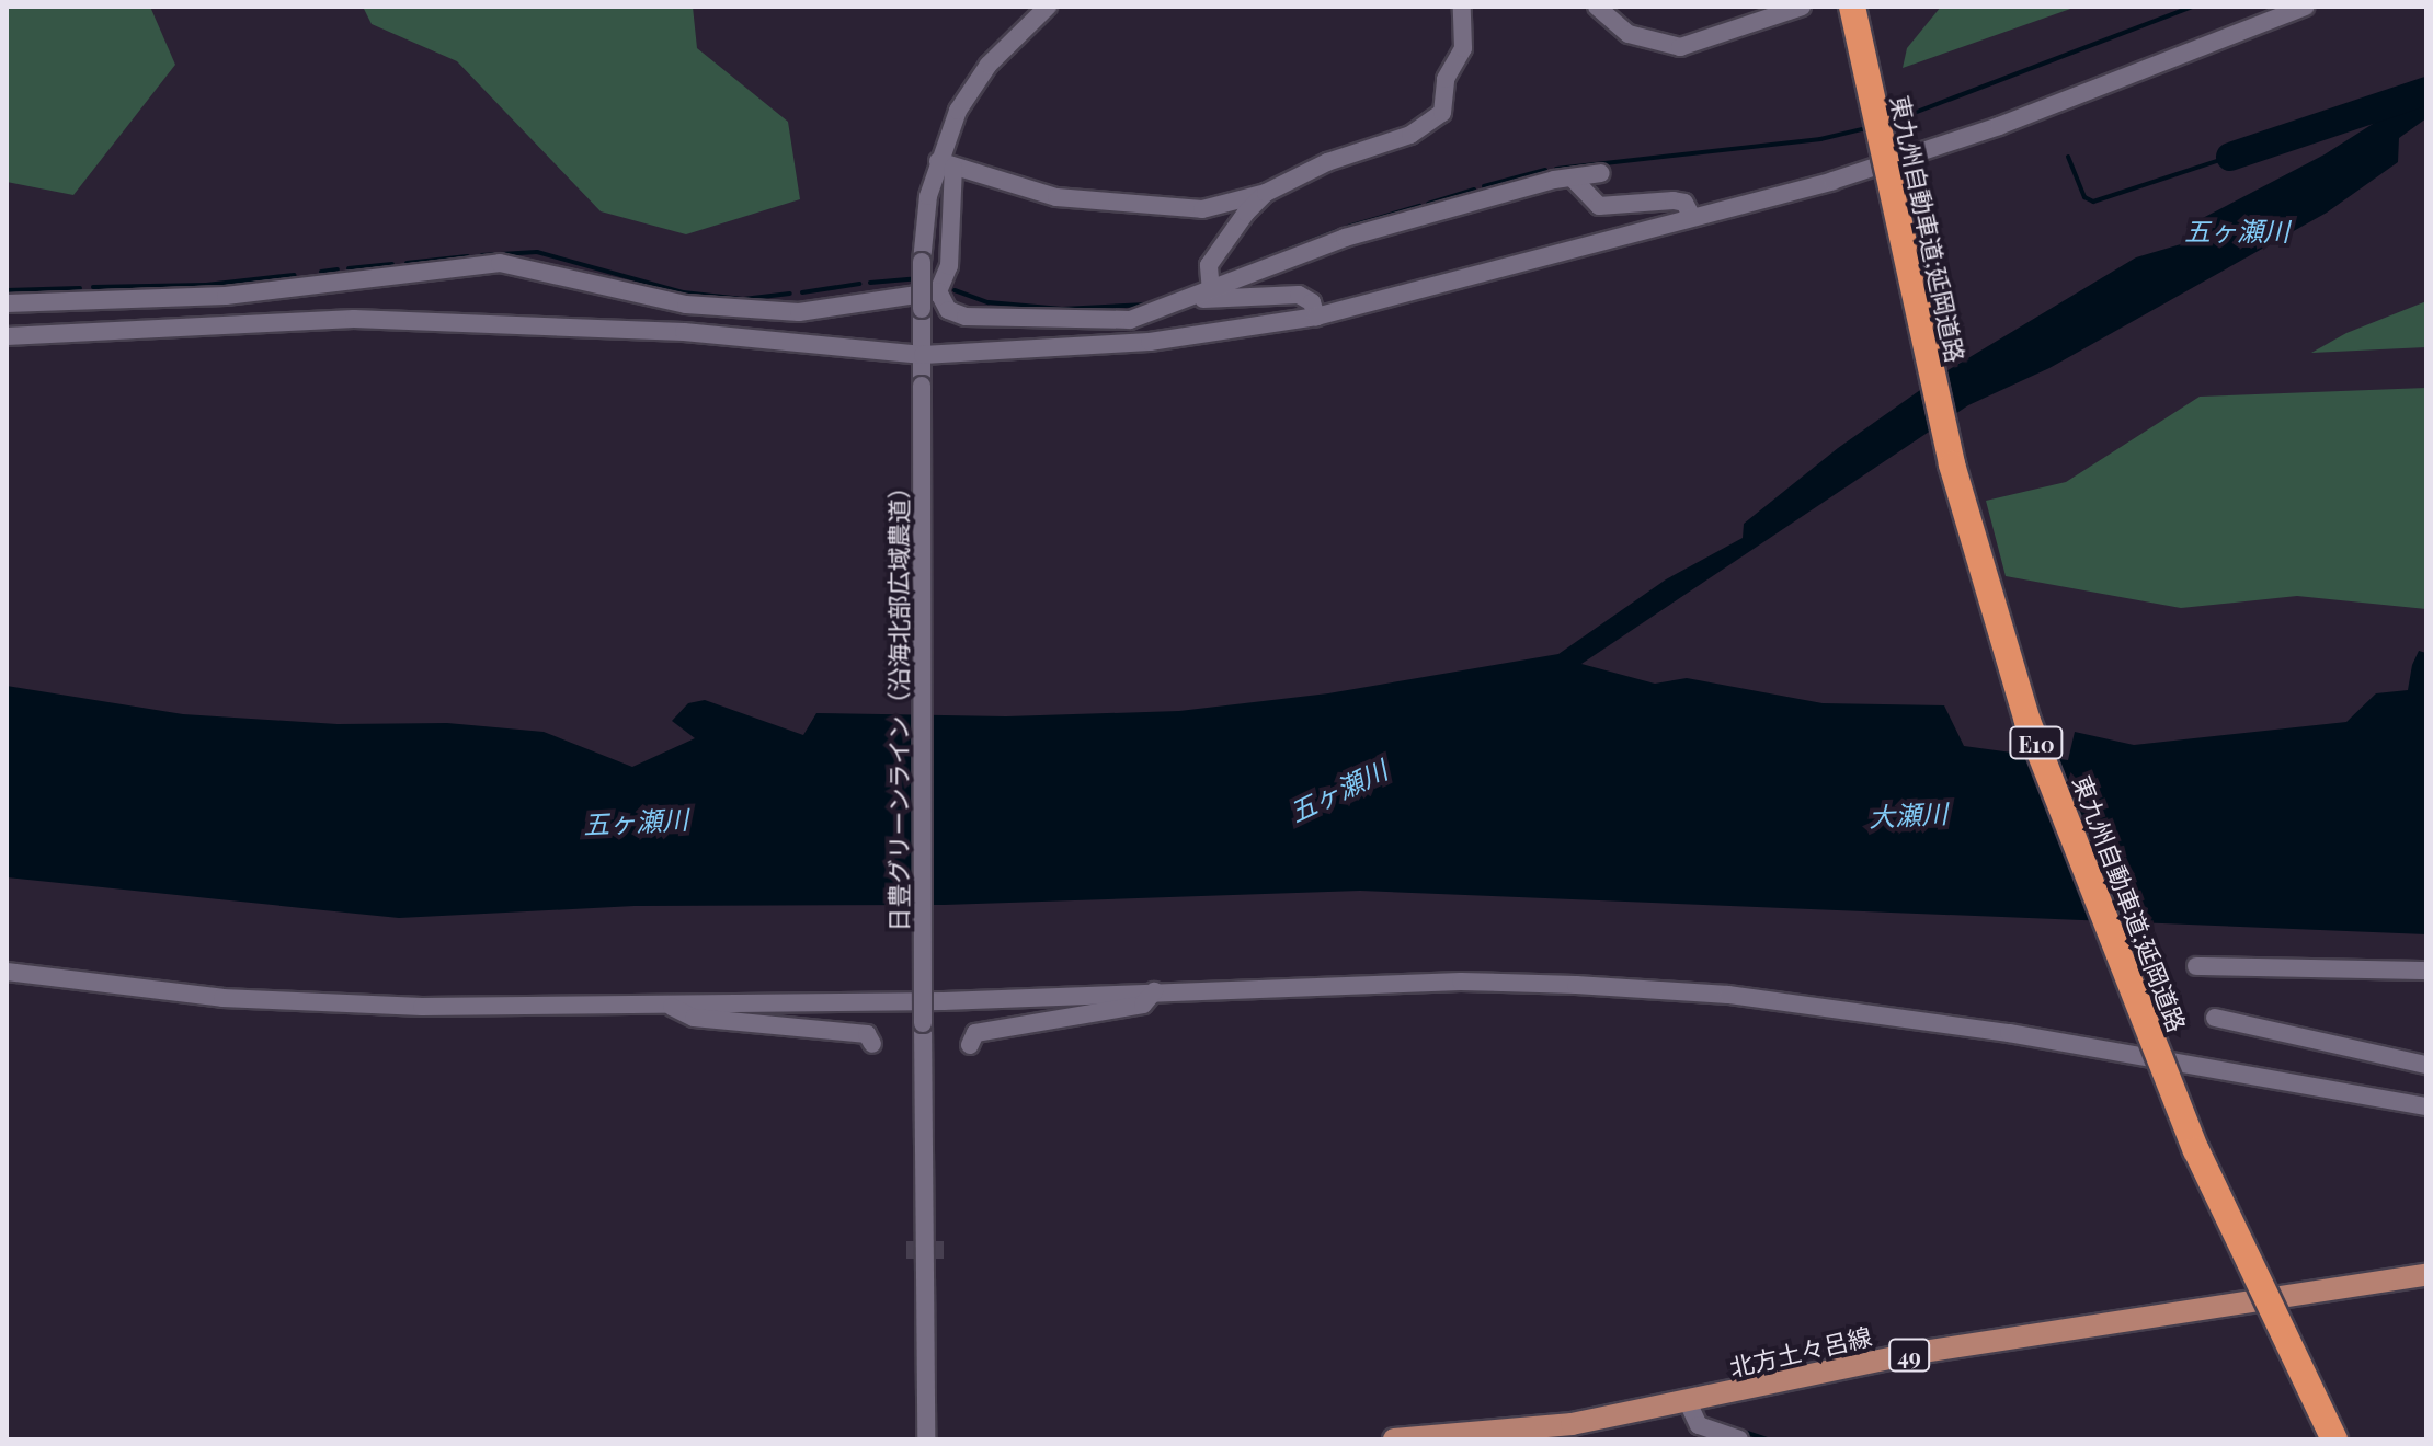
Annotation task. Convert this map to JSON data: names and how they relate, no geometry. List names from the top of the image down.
{
  "streets": {
    "highway": ["東九州自動車道;延岡道路", "E10"],
    "main road": ["北方土々呂線", "49"],
    "street": ["日豊グリーンライン（沿海北部広域農道）"]
  },
  "water": ["五ヶ瀬川", "大瀬川"]
}
